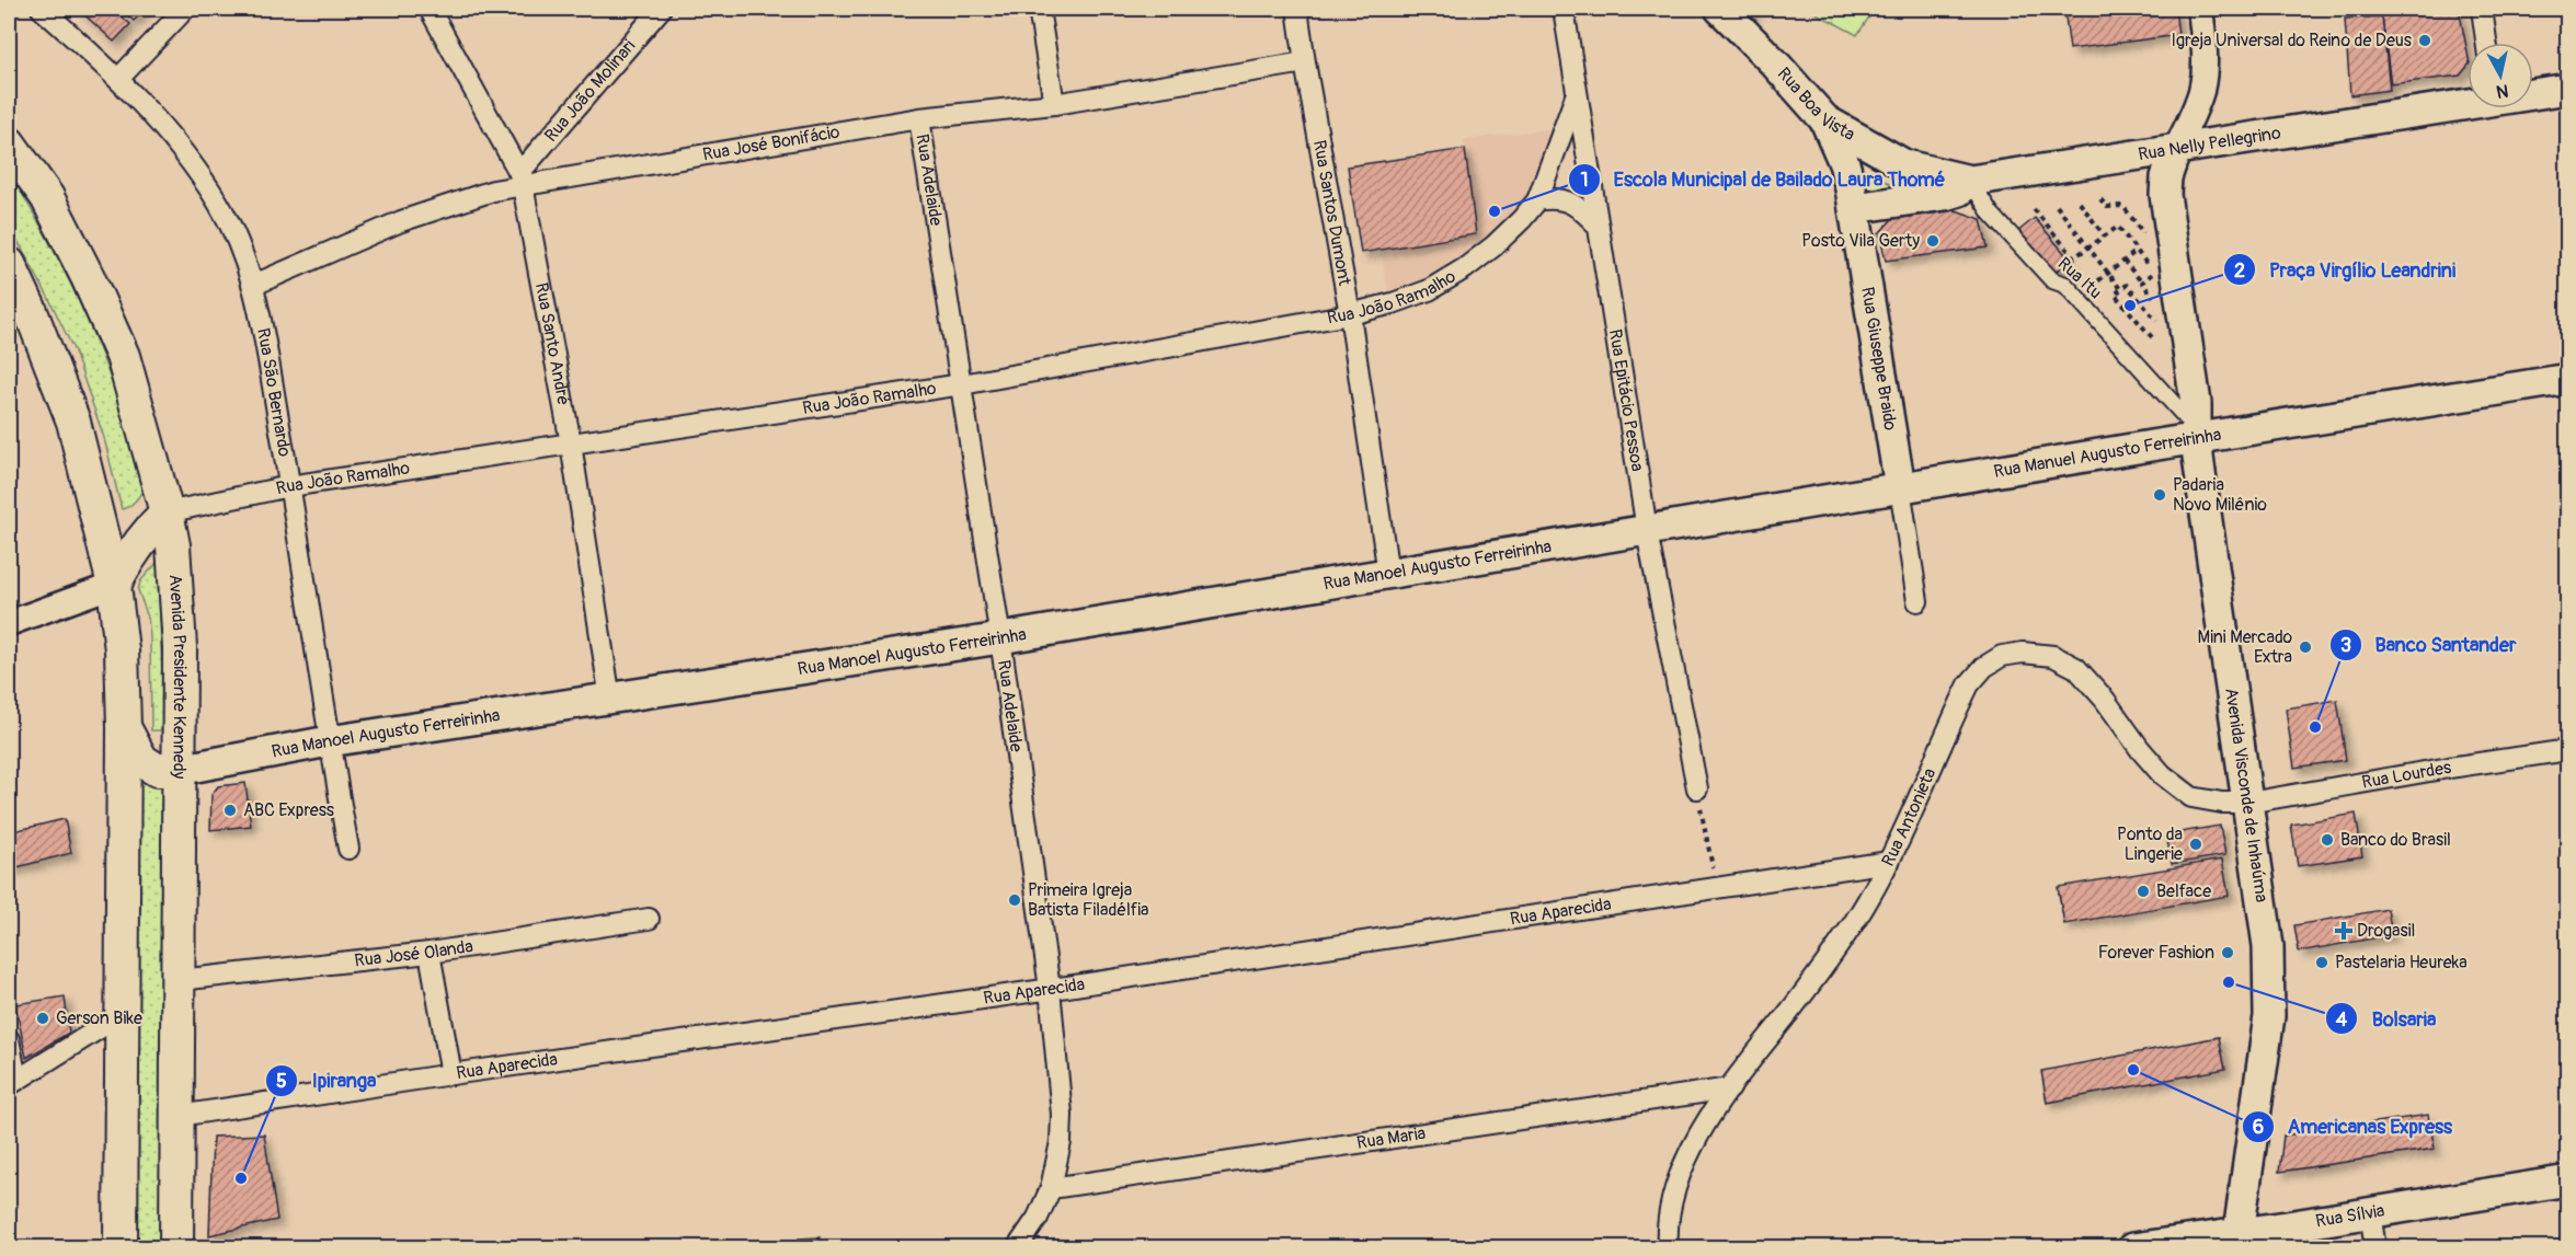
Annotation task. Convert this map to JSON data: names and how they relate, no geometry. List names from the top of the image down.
{
  "streets": {
    "main road": [
      "Rua Boa Vista",
      "Rua Nelly Pellegrino",
      "Rua Giuseppe Braido",
      "Rua Manuel Augusto Ferreirinha",
      "Rua Manoel Augusto Ferreirinha",
      "Avenida Presidente Kennedy",
      "Avenida Visconde de Inhaúma",
      "Rua Sílvia"
    ],
    "street": [
      "Rua João Molinari",
      "Rua José Bonifácio",
      "Rua Adelaide",
      "Rua Santos Dumont",
      "Rua Itu",
      "Rua João Ramalho",
      "Rua Santo André",
      "Rua São Bernardo",
      "Rua Epitácio Pessoa",
      "Rua Lourdes",
      "Rua Antonieta",
      "Rua Aparecida",
      "Rua José Olanda",
      "Rua Maria"
    ]
  },
  "crossings": [
    ["Rua João Molinari", "Rua José Bonifácio"],
    ["Rua João Molinari", "Rua Santo André"],
    ["Rua Boa Vista", "Rua Nelly Pellegrino"],
    ["Rua Boa Vista", "Rua Itu"],
    ["Rua Boa Vista", "Rua Giuseppe Braido"],
    ["Rua José Bonifácio", "Rua Adelaide"],
    ["Rua José Bonifácio", "Rua Santos Dumont"],
    ["Rua José Bonifácio", "Rua Santo André"],
    ["Rua José Bonifácio", "Rua São Bernardo"],
    ["Rua Nelly Pellegrino", "Rua Itu"],
    ["Rua Nelly Pellegrino", "Rua Giuseppe Braido"],
    ["Rua Nelly Pellegrino", "Avenida Visconde de Inhaúma"],
    ["Rua Adelaide", "Rua João Ramalho"],
    ["Rua Adelaide", "Rua Manoel Augusto Ferreirinha"],
    ["Rua Adelaide", "Rua Aparecida"],
    ["Rua Adelaide", "Rua Maria"],
    ["Rua Santos Dumont", "Rua João Ramalho"],
    ["Rua Santos Dumont", "Rua Manoel Augusto Ferreirinha"],
    ["Rua Itu", "Rua Manuel Augusto Ferreirinha"],
    ["Rua Itu", "Avenida Visconde de Inhaúma"],
    ["Rua João Ramalho", "Rua Santo André"],
    ["Rua João Ramalho", "Rua São Bernardo"],
    ["Rua João Ramalho", "Rua Epitácio Pessoa"],
    ["Rua João Ramalho", "Avenida Presidente Kennedy"],
    ["Rua Santo André", "Rua Manoel Augusto Ferreirinha"],
    ["Rua Giuseppe Braido", "Rua Manuel Augusto Ferreirinha"],
    ["Rua São Bernardo", "Rua Manoel Augusto Ferreirinha"],
    ["Rua Epitácio Pessoa", "Rua Manuel Augusto Ferreirinha"],
    ["Rua Epitácio Pessoa", "Rua Manoel Augusto Ferreirinha"],
    ["Rua Manuel Augusto Ferreirinha", "Rua Manoel Augusto Ferreirinha"],
    ["Rua Manuel Augusto Ferreirinha", "Avenida Visconde de Inhaúma"],
    ["Rua Manoel Augusto Ferreirinha", "Avenida Presidente Kennedy"],
    ["Avenida Presidente Kennedy", "Rua Aparecida"],
    ["Avenida Presidente Kennedy", "Rua José Olanda"],
    ["Rua Lourdes", "Avenida Visconde de Inhaúma"],
    ["Rua Lourdes", "Rua Antonieta"],
    ["Avenida Visconde de Inhaúma", "Rua Antonieta"],
    ["Avenida Visconde de Inhaúma", "Rua Sílvia"],
    ["Rua Antonieta", "Rua Aparecida"],
    ["Rua Antonieta", "Rua Maria"]
  ],
  "places": {
    "other": [
      "Igreja Universal do Reino de Deus",
      "Escola Municipal de Bailado Laura Thomé",
      "Posto Vila Gerty",
      "Praça Virgílio Leandrini",
      "Padaria Novo Milênio",
      "Mini Mercado Extra",
      "Banco Santander",
      "ABC Express",
      "Banco do Brasil",
      "Ponto da Lingerie",
      "Belface",
      "Primeira Igreja Batista Filadélfia",
      "Forever Fashion",
      "Pastelaria Heureka",
      "Bolsaria",
      "Gerson Bike",
      "Americanas Express",
      "Ipiranga"
    ],
    "health": ["Drogasil"]
  },
  "north": "bottom"
}
